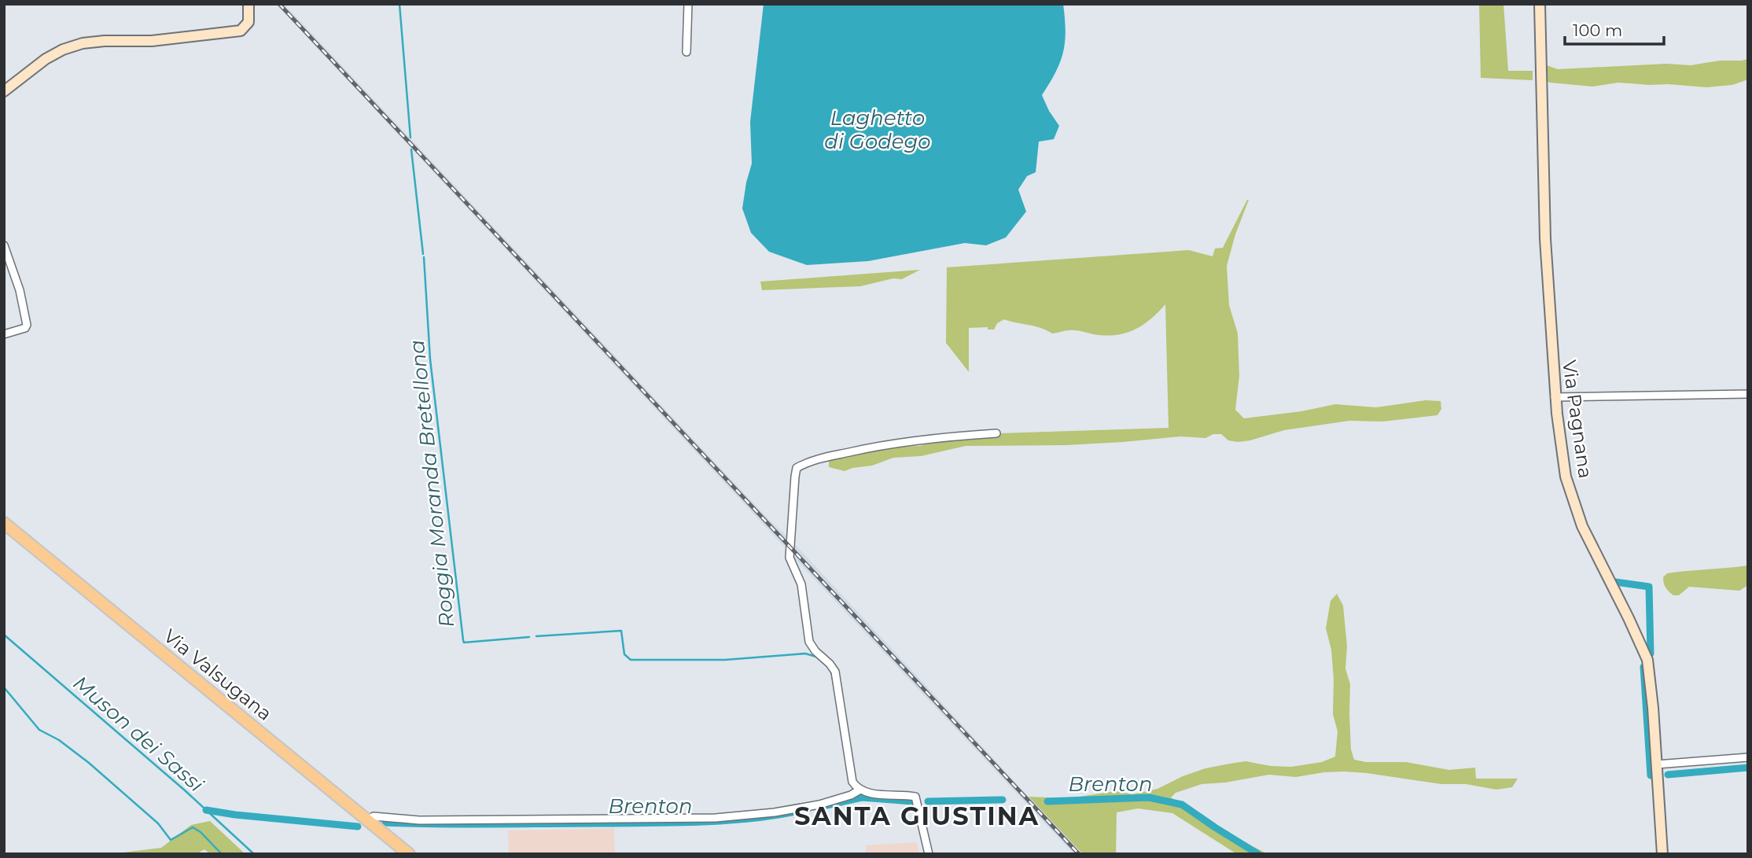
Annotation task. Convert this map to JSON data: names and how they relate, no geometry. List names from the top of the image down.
{
  "streets": {
    "main road": ["Via Valsugana"],
    "street": ["Via Pagnana"]
  },
  "districts": ["SANTA GIUSTINA"],
  "water": [
    "Laghetto di Godego",
    "Roggia Moranda Bretellona",
    "Muson dei Sassi",
    "Brenton"
  ],
  "scale_bar": "100 m"
}
